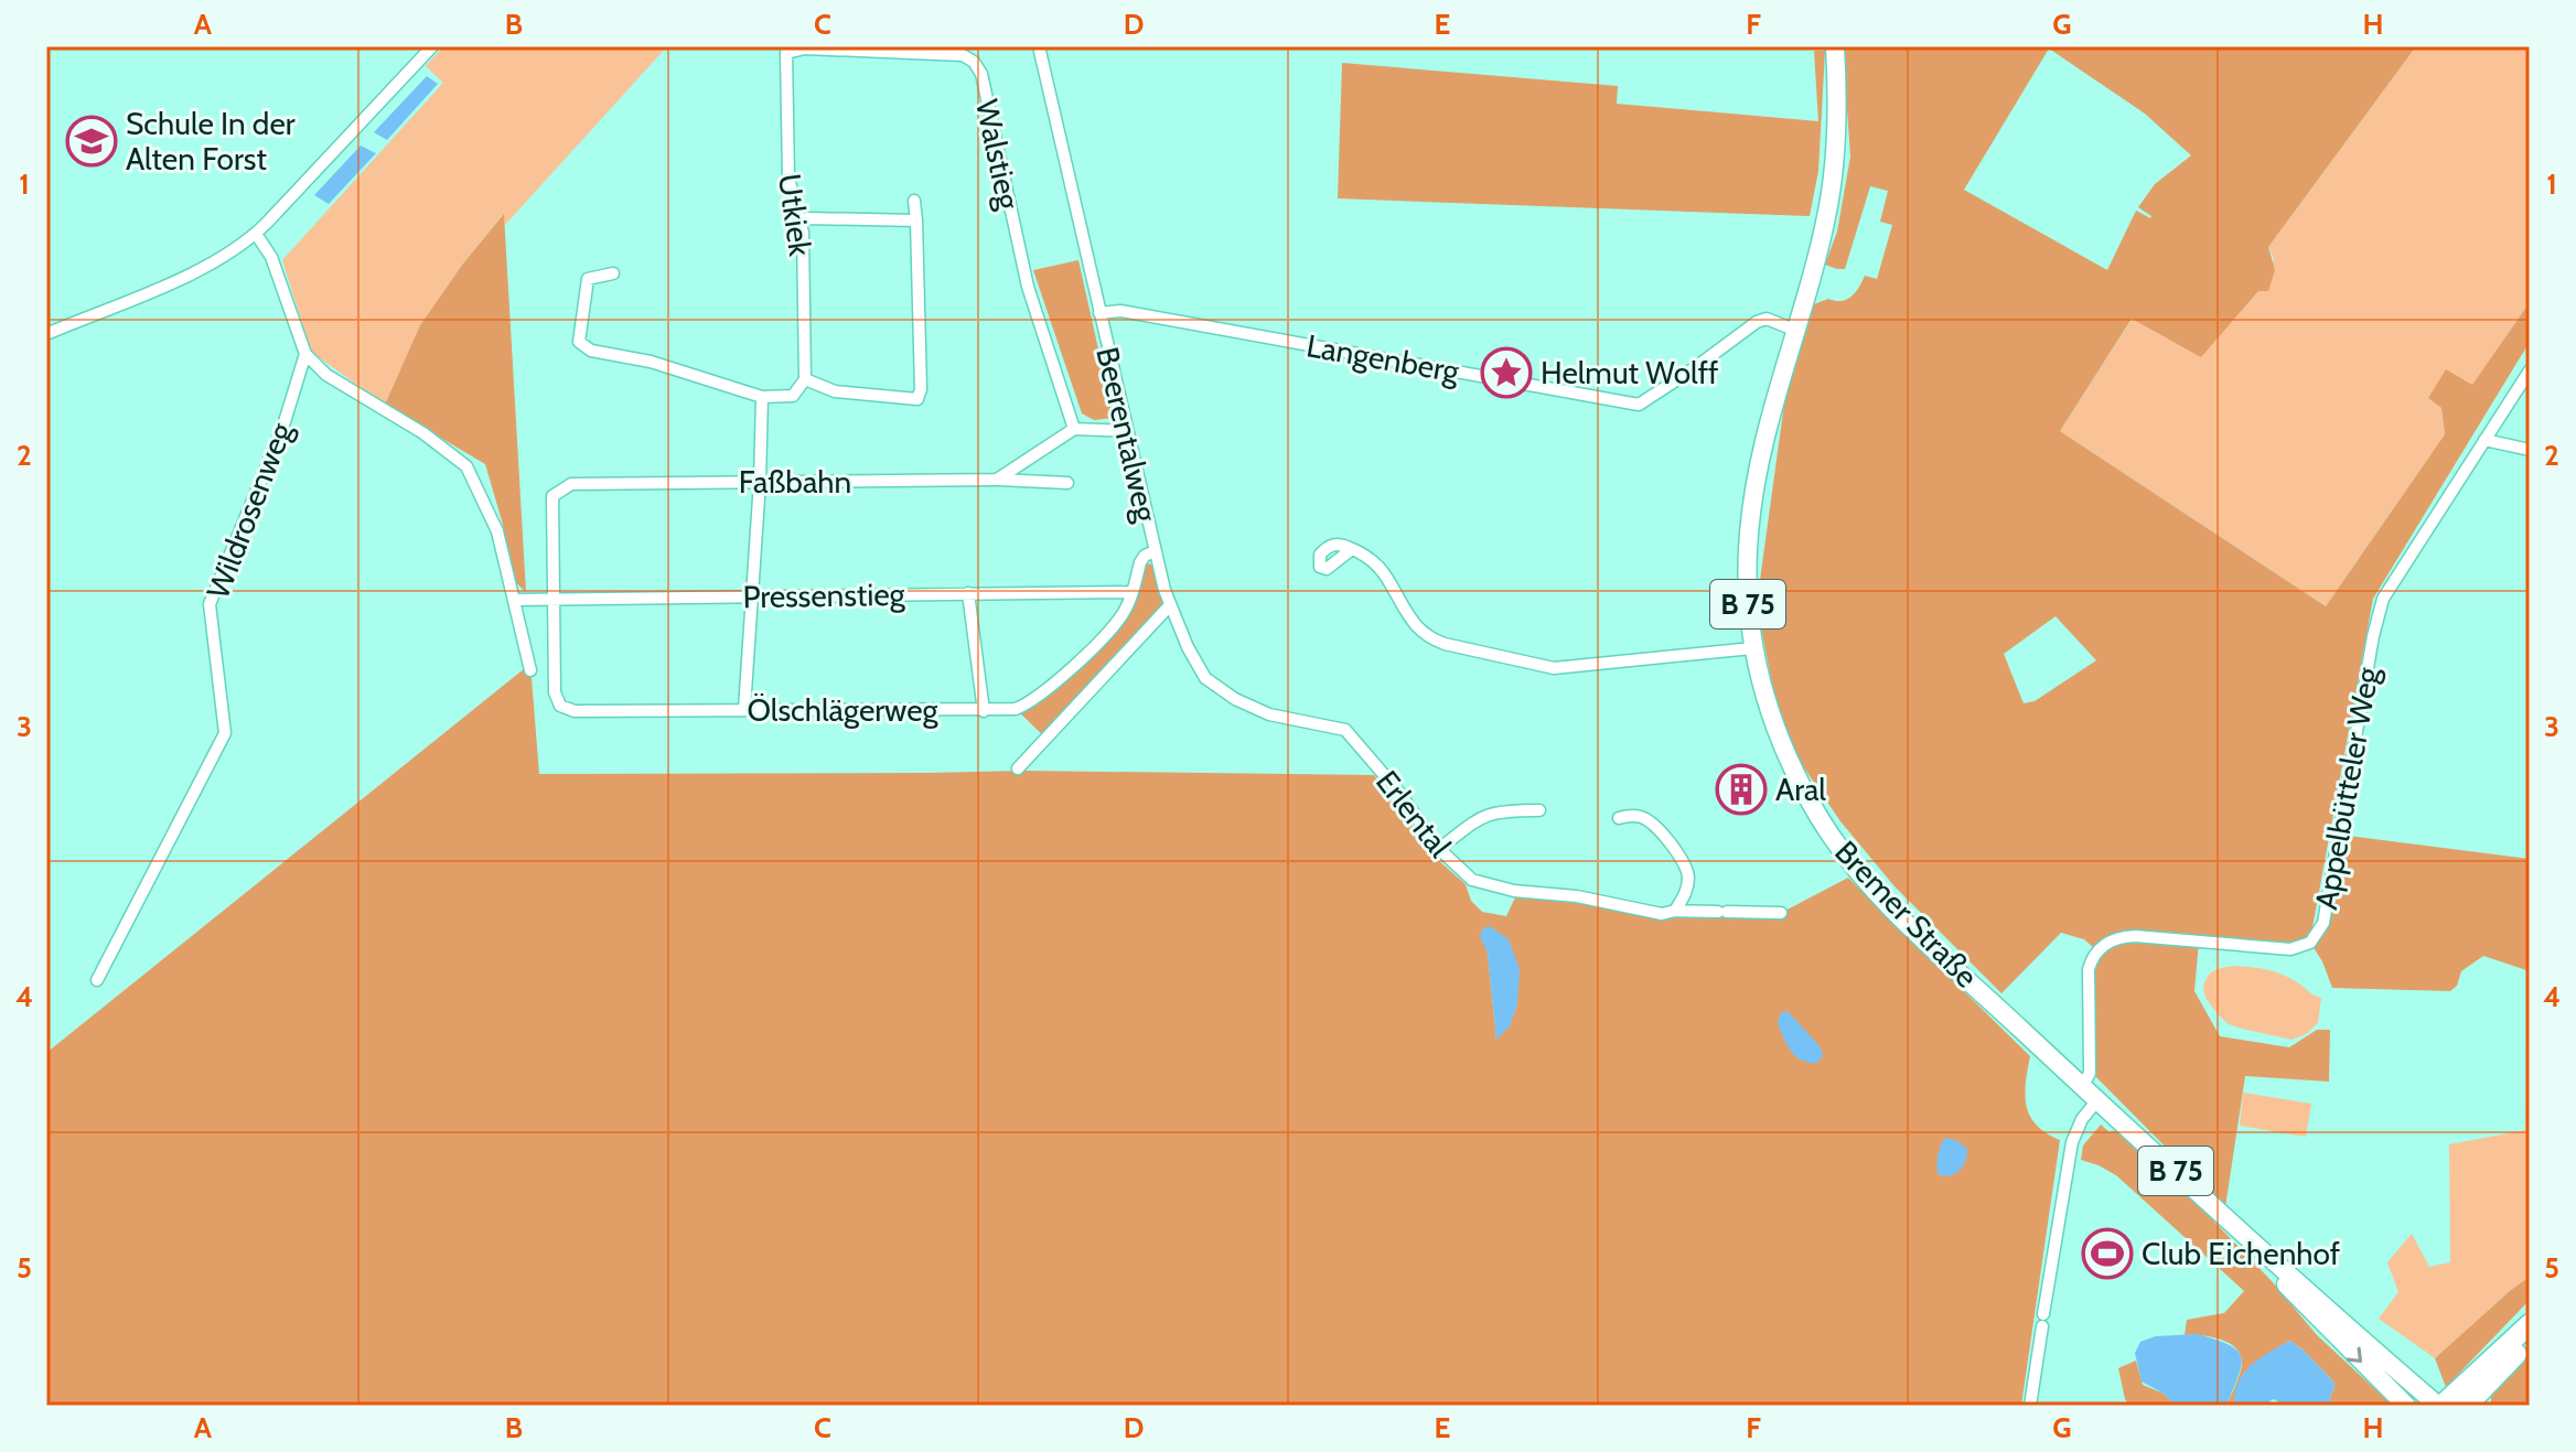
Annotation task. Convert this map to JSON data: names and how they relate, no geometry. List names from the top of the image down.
{
  "streets": {
    "main road": ["B 75", "Bremer Straße"],
    "street": [
      "Walstieg",
      "Utkiek",
      "Langenberg",
      "Beerentalweg",
      "Faßbahn",
      "Wildrosenweg",
      "Pressenstieg",
      "Ölschlägerweg",
      "Appelbütteler Weg",
      "Erlental"
    ]
  },
  "crossings": [
    ["Walstieg", "Utkiek"],
    ["Langenberg", "Beerentalweg"],
    ["Langenberg", "Bremer Straße"],
    ["Beerentalweg", "Ölschlägerweg"],
    ["Beerentalweg", "Erlental"],
    ["Faßbahn", "Pressenstieg"],
    ["Faßbahn", "Ölschlägerweg"],
    ["Pressenstieg", "Ölschlägerweg"],
    ["Appelbütteler Weg", "Bremer Straße"]
  ],
  "places": {
    "school or university": ["Schule In der Alten Forst"],
    "place": ["Helmut Wolff"],
    "building": ["Aral"],
    "sports": ["Club Eichenhof"]
  },
  "grid": {
    "columns": [
      "A",
      "B",
      "C",
      "D",
      "E",
      "F",
      "G",
      "H"
    ],
    "rows": [
      "1",
      "2",
      "3",
      "4",
      "5"
    ]
  }
}
